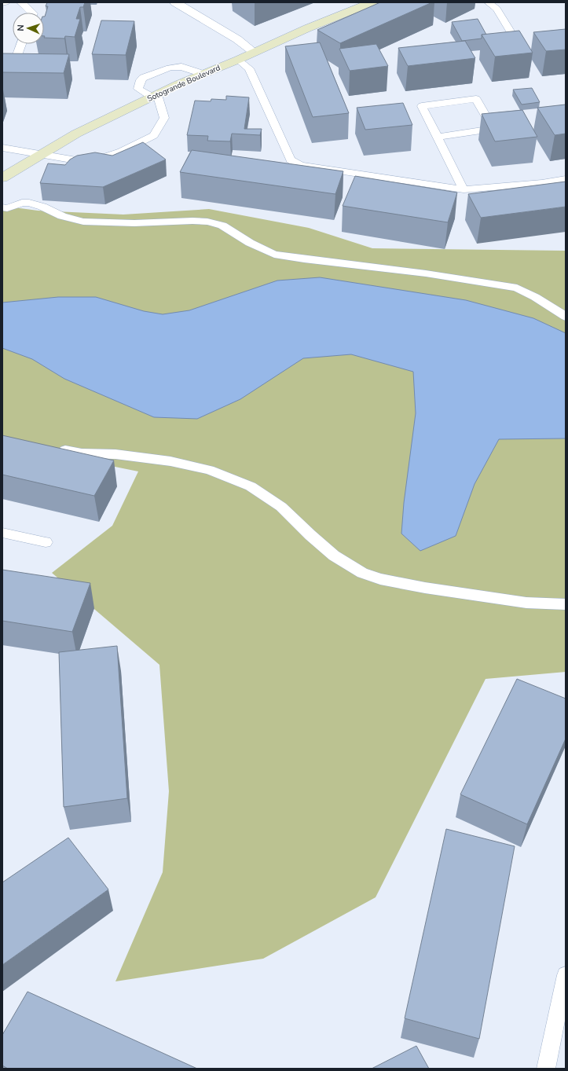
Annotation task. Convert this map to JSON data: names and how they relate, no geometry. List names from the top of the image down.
{
  "streets": {
    "street": ["Sotogrande Boulevard"]
  },
  "north": "left"
}
